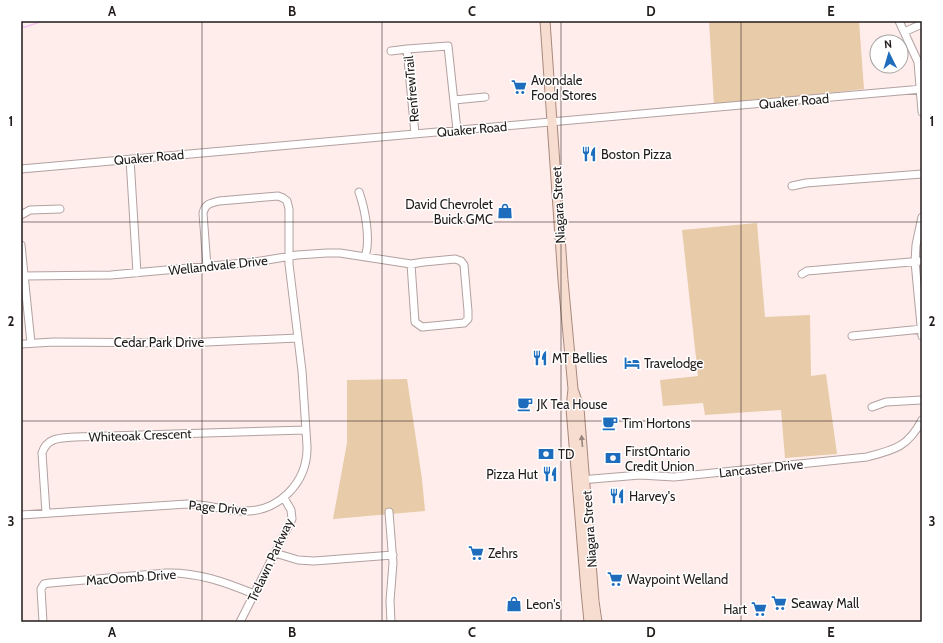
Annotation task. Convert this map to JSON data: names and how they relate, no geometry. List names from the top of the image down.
{
  "streets": {
    "main road": ["Niagara Street"],
    "street": [
      "RenfrewTrail",
      "Quaker Road",
      "Wellandvale Drive",
      "Cedar Park Drive",
      "Whiteoak Crescent",
      "Lancaster Drive",
      "Page Drive",
      "Trelawn Parkway",
      "MacOomb Drive"
    ]
  },
  "crossings": [
    ["RenfrewTrail", "Quaker Road"],
    ["Quaker Road", "Niagara Street"],
    ["Niagara Street", "Lancaster Drive"],
    ["Wellandvale Drive", "Page Drive"],
    ["Cedar Park Drive", "Page Drive"],
    ["Whiteoak Crescent", "Page Drive"],
    ["Page Drive", "Trelawn Parkway"],
    ["Trelawn Parkway", "MacOomb Drive"]
  ],
  "places": {
    "supermarket": [
      "Avondale Food Stores",
      "Zehrs",
      "Waypoint Welland",
      "Seaway Mall",
      "Hart"
    ],
    "restaurant": [
      "Boston Pizza",
      "MT Bellies",
      "Pizza Hut",
      "Harvey's"
    ],
    "shop": ["David Chevrolet Buick GMC", "Leon's"],
    "hotel": ["Travelodge"],
    "cafe": ["JK Tea House", "Tim Hortons"],
    "bank": ["TD", "FirstOntario Credit Union"]
  },
  "north": "top",
  "grid": {
    "columns": [
      "A",
      "B",
      "C",
      "D",
      "E"
    ],
    "rows": ["1", "2", "3"]
  }
}
